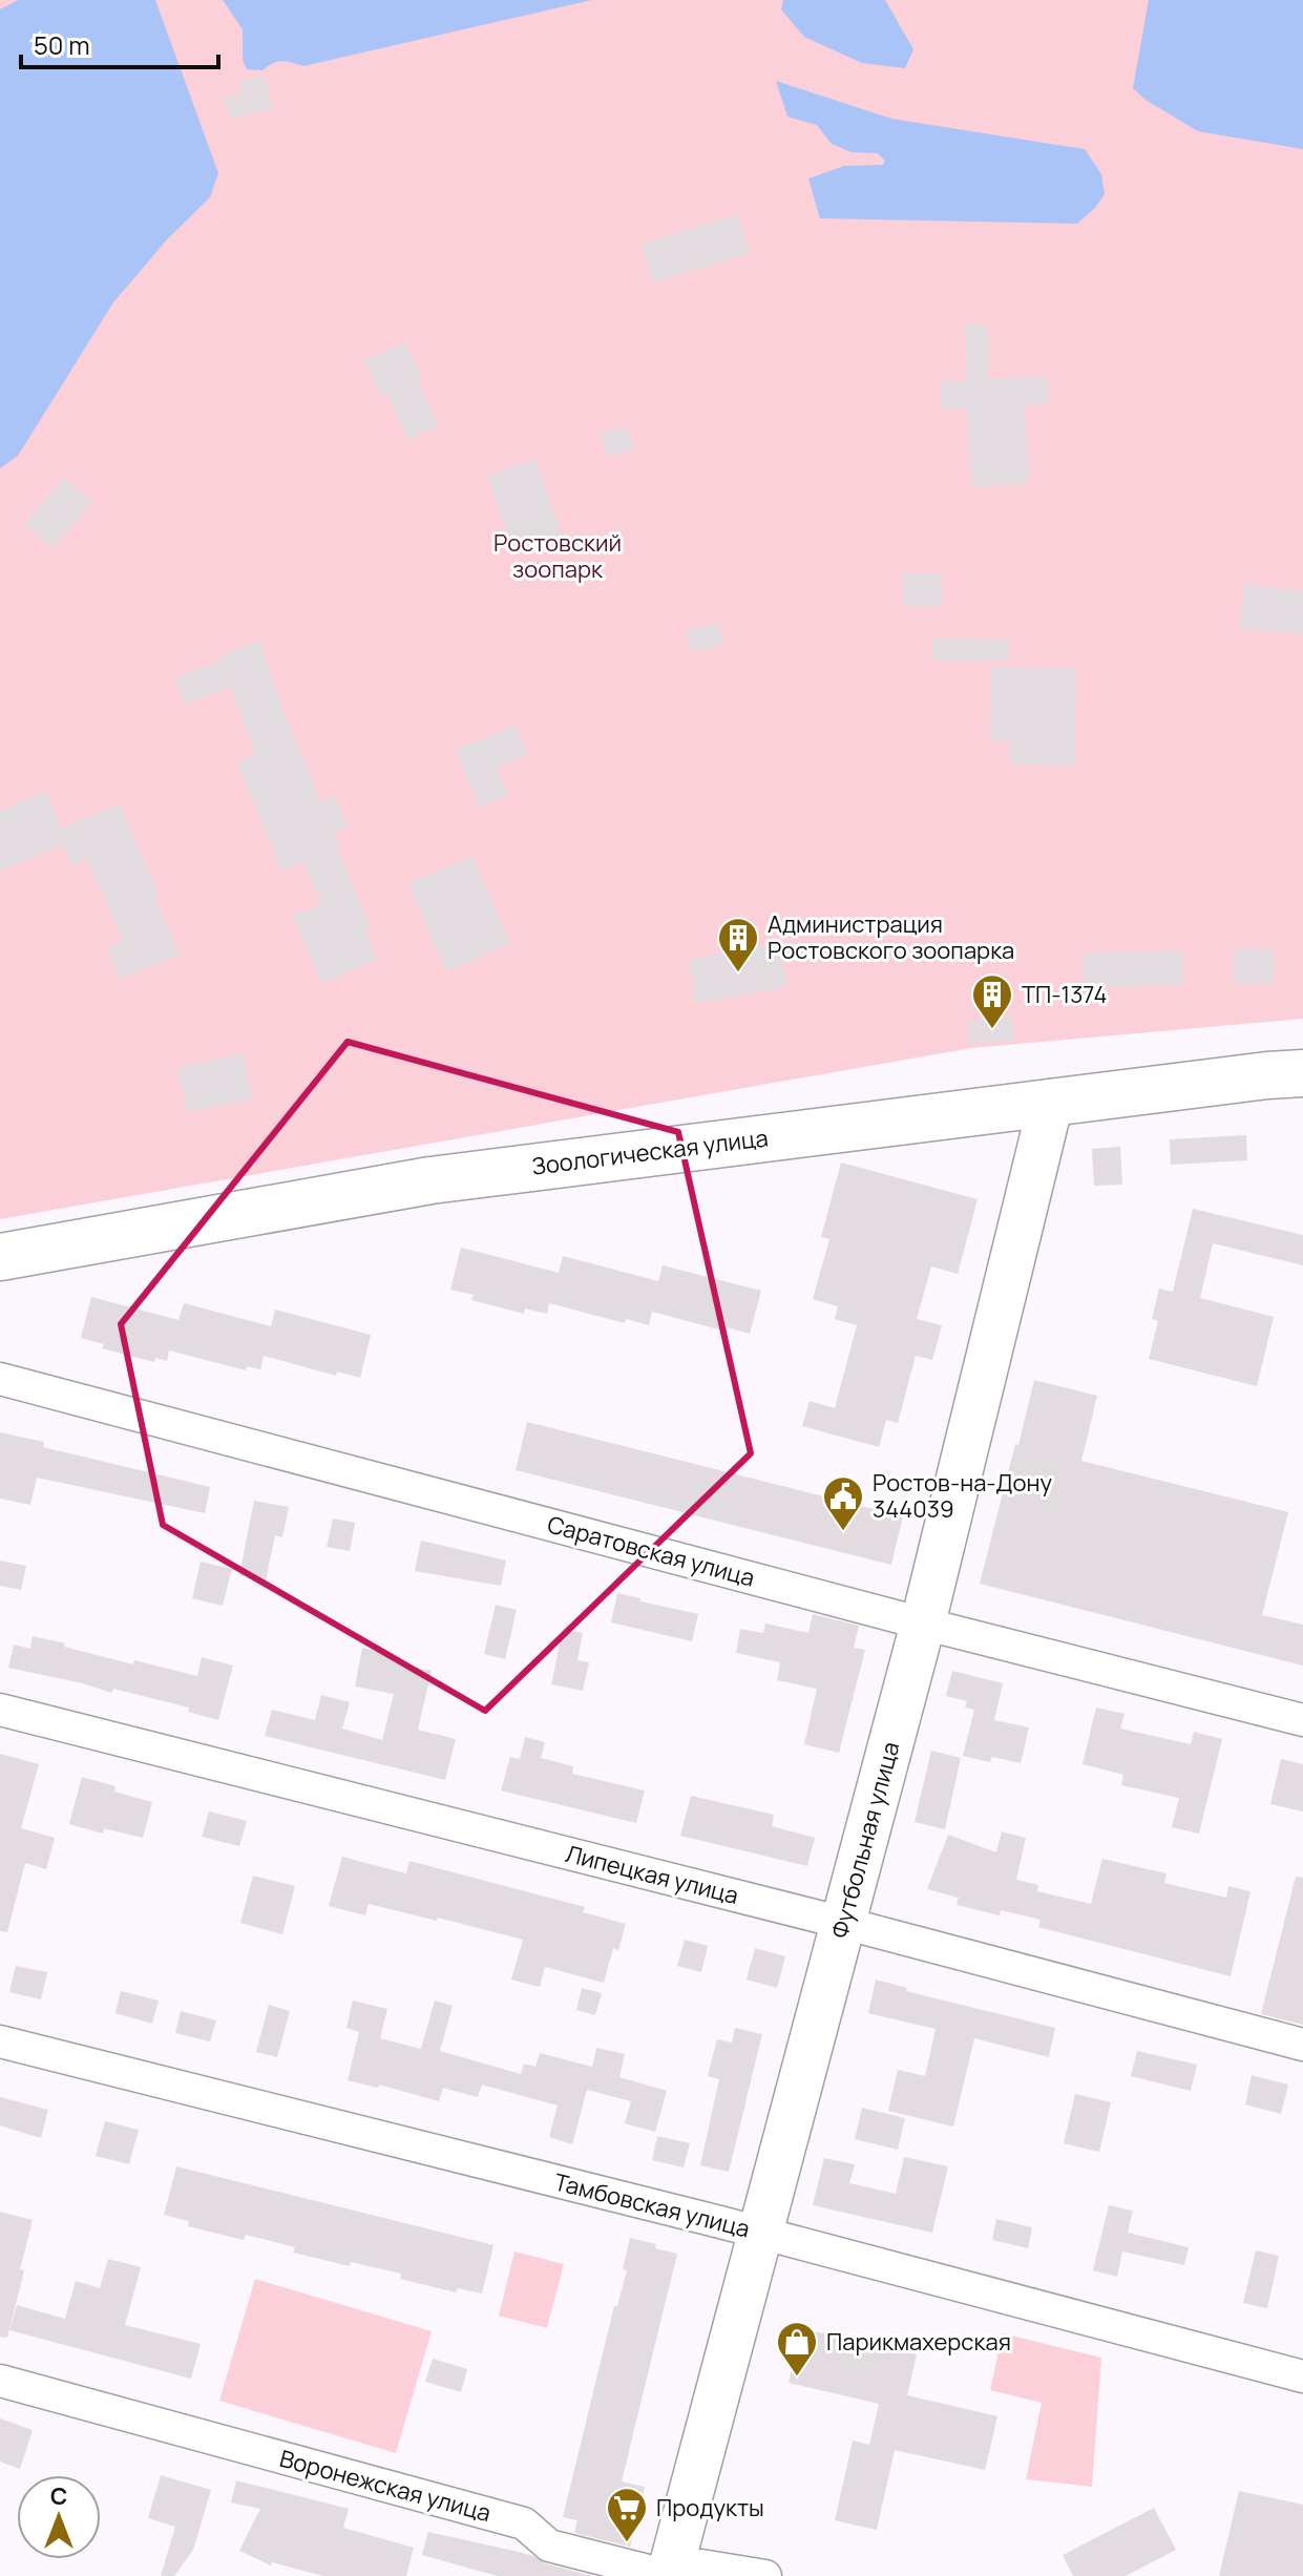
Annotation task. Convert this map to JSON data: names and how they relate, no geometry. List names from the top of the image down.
{
  "streets": {
    "main road": ["Зоологическая улица", "Футбольная улица"],
    "street": [
      "Саратовская улица",
      "Липецкая улица",
      "Тамбовская улица",
      "Воронежская улица"
    ]
  },
  "crossings": [
    ["Зоологическая улица", "Футбольная улица"],
    ["Саратовская улица", "Футбольная улица"],
    ["Футбольная улица", "Липецкая улица"],
    ["Футбольная улица", "Тамбовская улица"],
    ["Футбольная улица", "Воронежская улица"]
  ],
  "parks": ["Ростовский зоопарк"],
  "places": {
    "building": ["Администрация Ростовского зоопарка", "ТП-1374"],
    "public building": ["Ростов-на-Дону 344039"],
    "shop": ["Парикмахерская"],
    "supermarket": ["Продукты"]
  },
  "scale_bar": "50 m",
  "north": "top"
}
